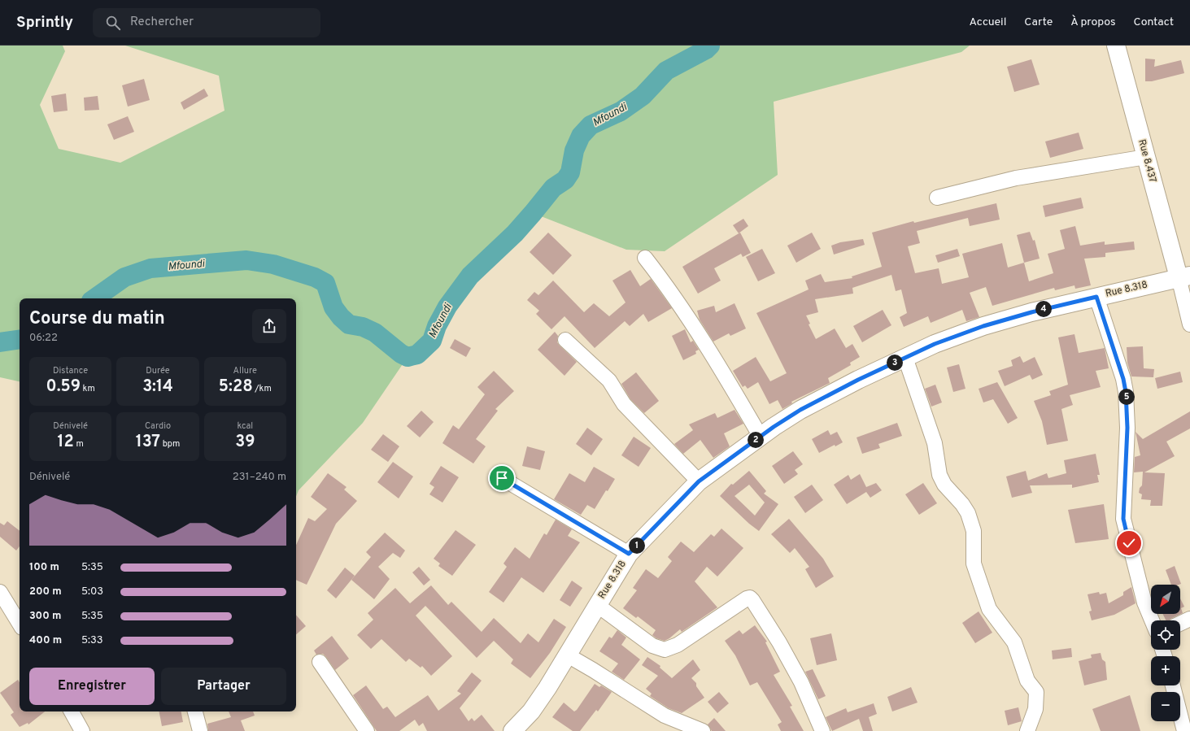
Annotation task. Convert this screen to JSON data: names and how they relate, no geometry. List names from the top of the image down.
{
  "streets": {
    "main road": ["Rue 8.437", "Rue 8.318"]
  },
  "crossings": [
    ["Rue 8.437", "Rue 8.318"]
  ],
  "water": ["Mfoundi"],
  "north": "bottom left",
  "page": {
    "header": "Sprintly",
    "search": "Rechercher",
    "nav": [
      "Accueil",
      "Carte",
      "À propos",
      "Contact"
    ],
    "heading": ["Course du matin", "06:22"],
    "pins": [
      "4",
      "3",
      "5",
      "2",
      "1"
    ],
    "stats": [
      ["Distance", "0.59 km"],
      ["Durée", "3:14"],
      ["Allure", "5:28 /km"],
      ["Dénivelé", "12 m"],
      ["Cardio", "137 bpm"],
      ["kcal", "39"]
    ],
    "chart": ["Dénivelé", "231–240 m"],
    "list": [
      {
        "name": "100 m",
        "note": "5:35"
      },
      {
        "name": "200 m",
        "note": "5:03"
      },
      {
        "name": "300 m",
        "note": "5:35"
      },
      {
        "name": "400 m",
        "note": "5:33"
      }
    ],
    "map_buttons": ["+", "−"],
    "buttons": ["Enregistrer", "Partager"]
  }
}
